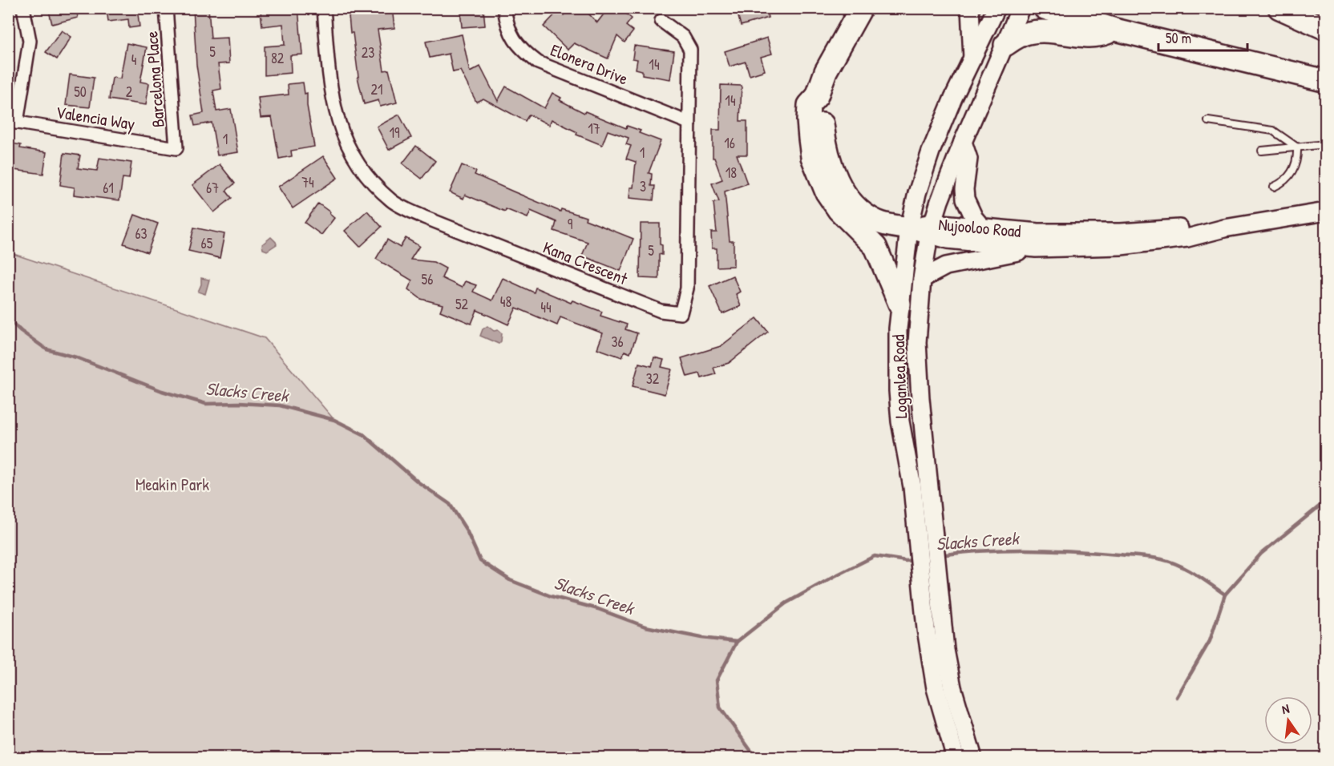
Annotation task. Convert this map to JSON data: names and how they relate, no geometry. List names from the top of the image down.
{
  "streets": {
    "main road": ["Nujooloo Road", "Loganlea Road"],
    "street": [
      "Elonera Drive",
      "Barcelona Place",
      "Valencia Way",
      "Kana Crescent"
    ]
  },
  "crossings": [
    ["Elonera Drive", "Kana Crescent"],
    ["Barcelona Place", "Valencia Way"],
    ["Nujooloo Road", "Loganlea Road"]
  ],
  "water": ["Slacks Creek"],
  "parks": ["Meakin Park"],
  "house_numbers": [
    "5",
    "23",
    "82",
    "4",
    "14",
    "21",
    "50",
    "2",
    "14",
    "17",
    "19",
    "1",
    "16",
    "1",
    "18",
    "74",
    "3",
    "61",
    "67",
    "9",
    "63",
    "65",
    "5",
    "56",
    "48",
    "52",
    "44",
    "36",
    "32"
  ],
  "scale_bar": "50 m",
  "north": "top"
}
